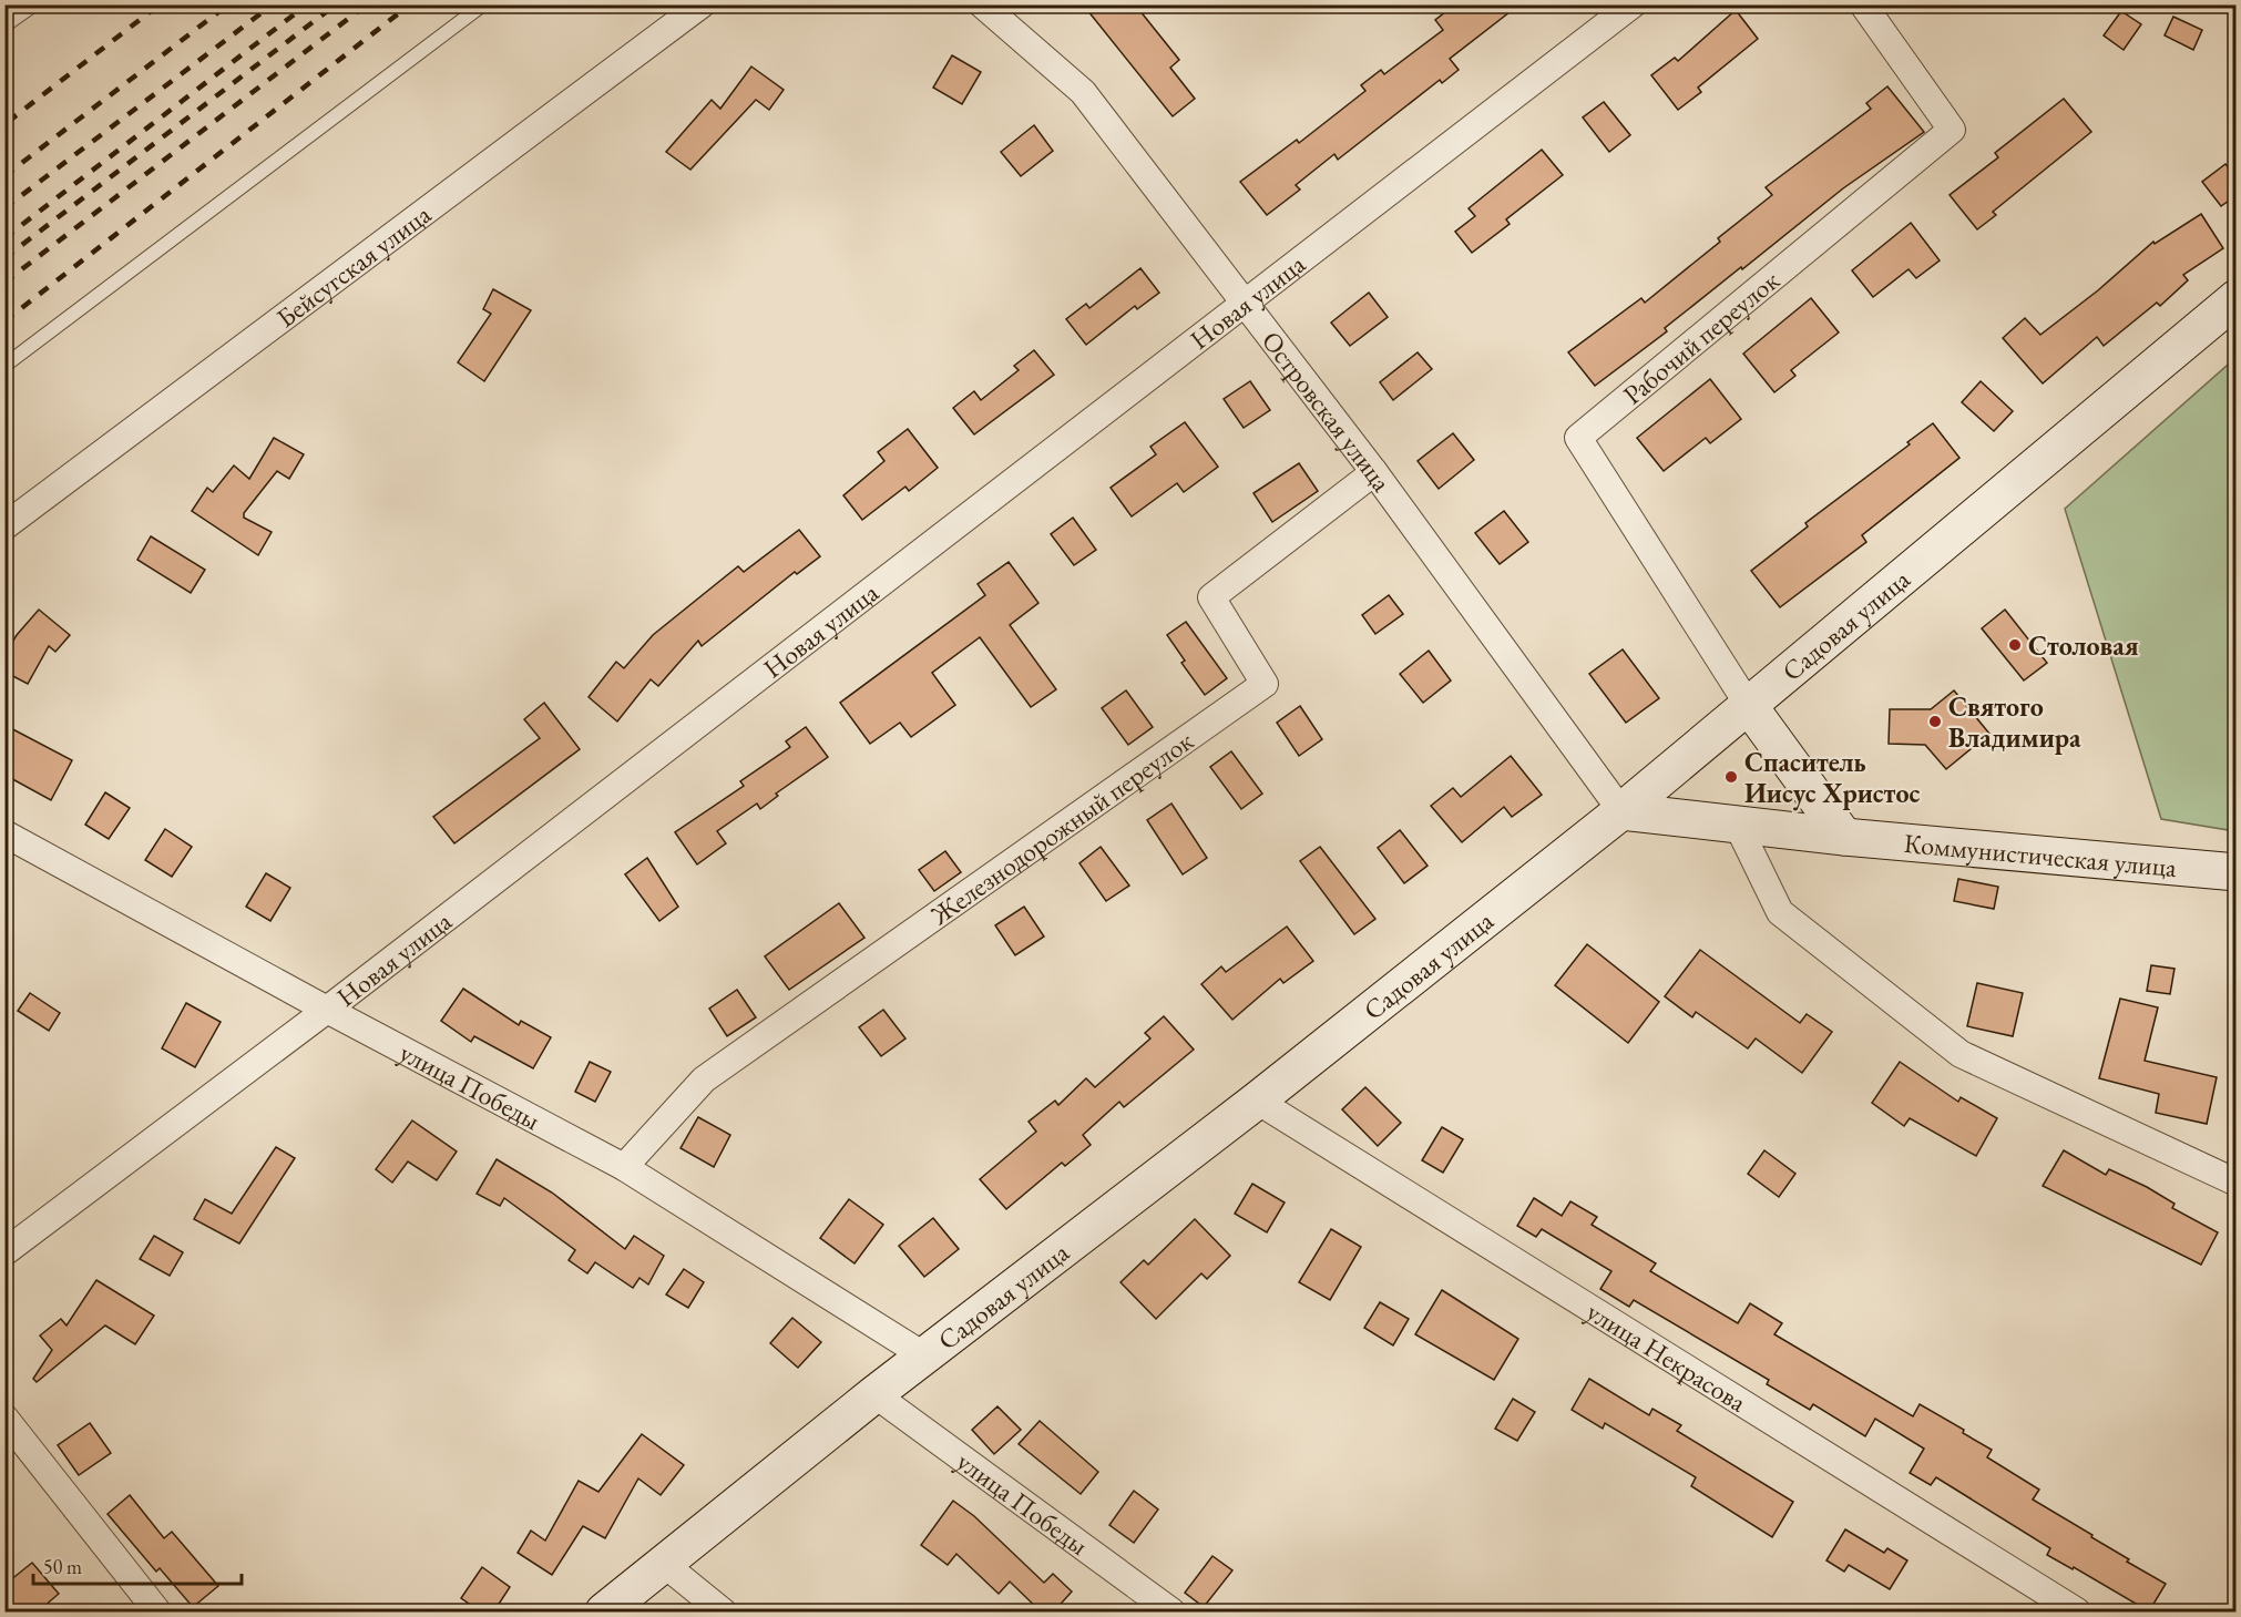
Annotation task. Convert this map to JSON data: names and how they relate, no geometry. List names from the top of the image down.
{
  "streets": {
    "street": [
      "Бейсугская улица",
      "Новая улица",
      "Рабочий переулок",
      "Островская улица",
      "Садовая улица",
      "Железнодорожный переулок",
      "Коммунистическая улица",
      "улица Победы",
      "улица Некрасова"
    ]
  },
  "crossings": [
    ["Новая улица", "Островская улица"],
    ["Новая улица", "улица Победы"],
    ["Рабочий переулок", "Садовая улица"],
    ["Островская улица", "Садовая улица"],
    ["Островская улица", "Железнодорожный переулок"],
    ["Островская улица", "Коммунистическая улица"],
    ["Садовая улица", "Коммунистическая улица"],
    ["Садовая улица", "улица Победы"],
    ["Садовая улица", "улица Некрасова"],
    ["Железнодорожный переулок", "улица Победы"]
  ],
  "places": ["Столовая", "Святого Владимира", "Спаситель Иисус Христос"],
  "scale_bar": "50 m"
}
